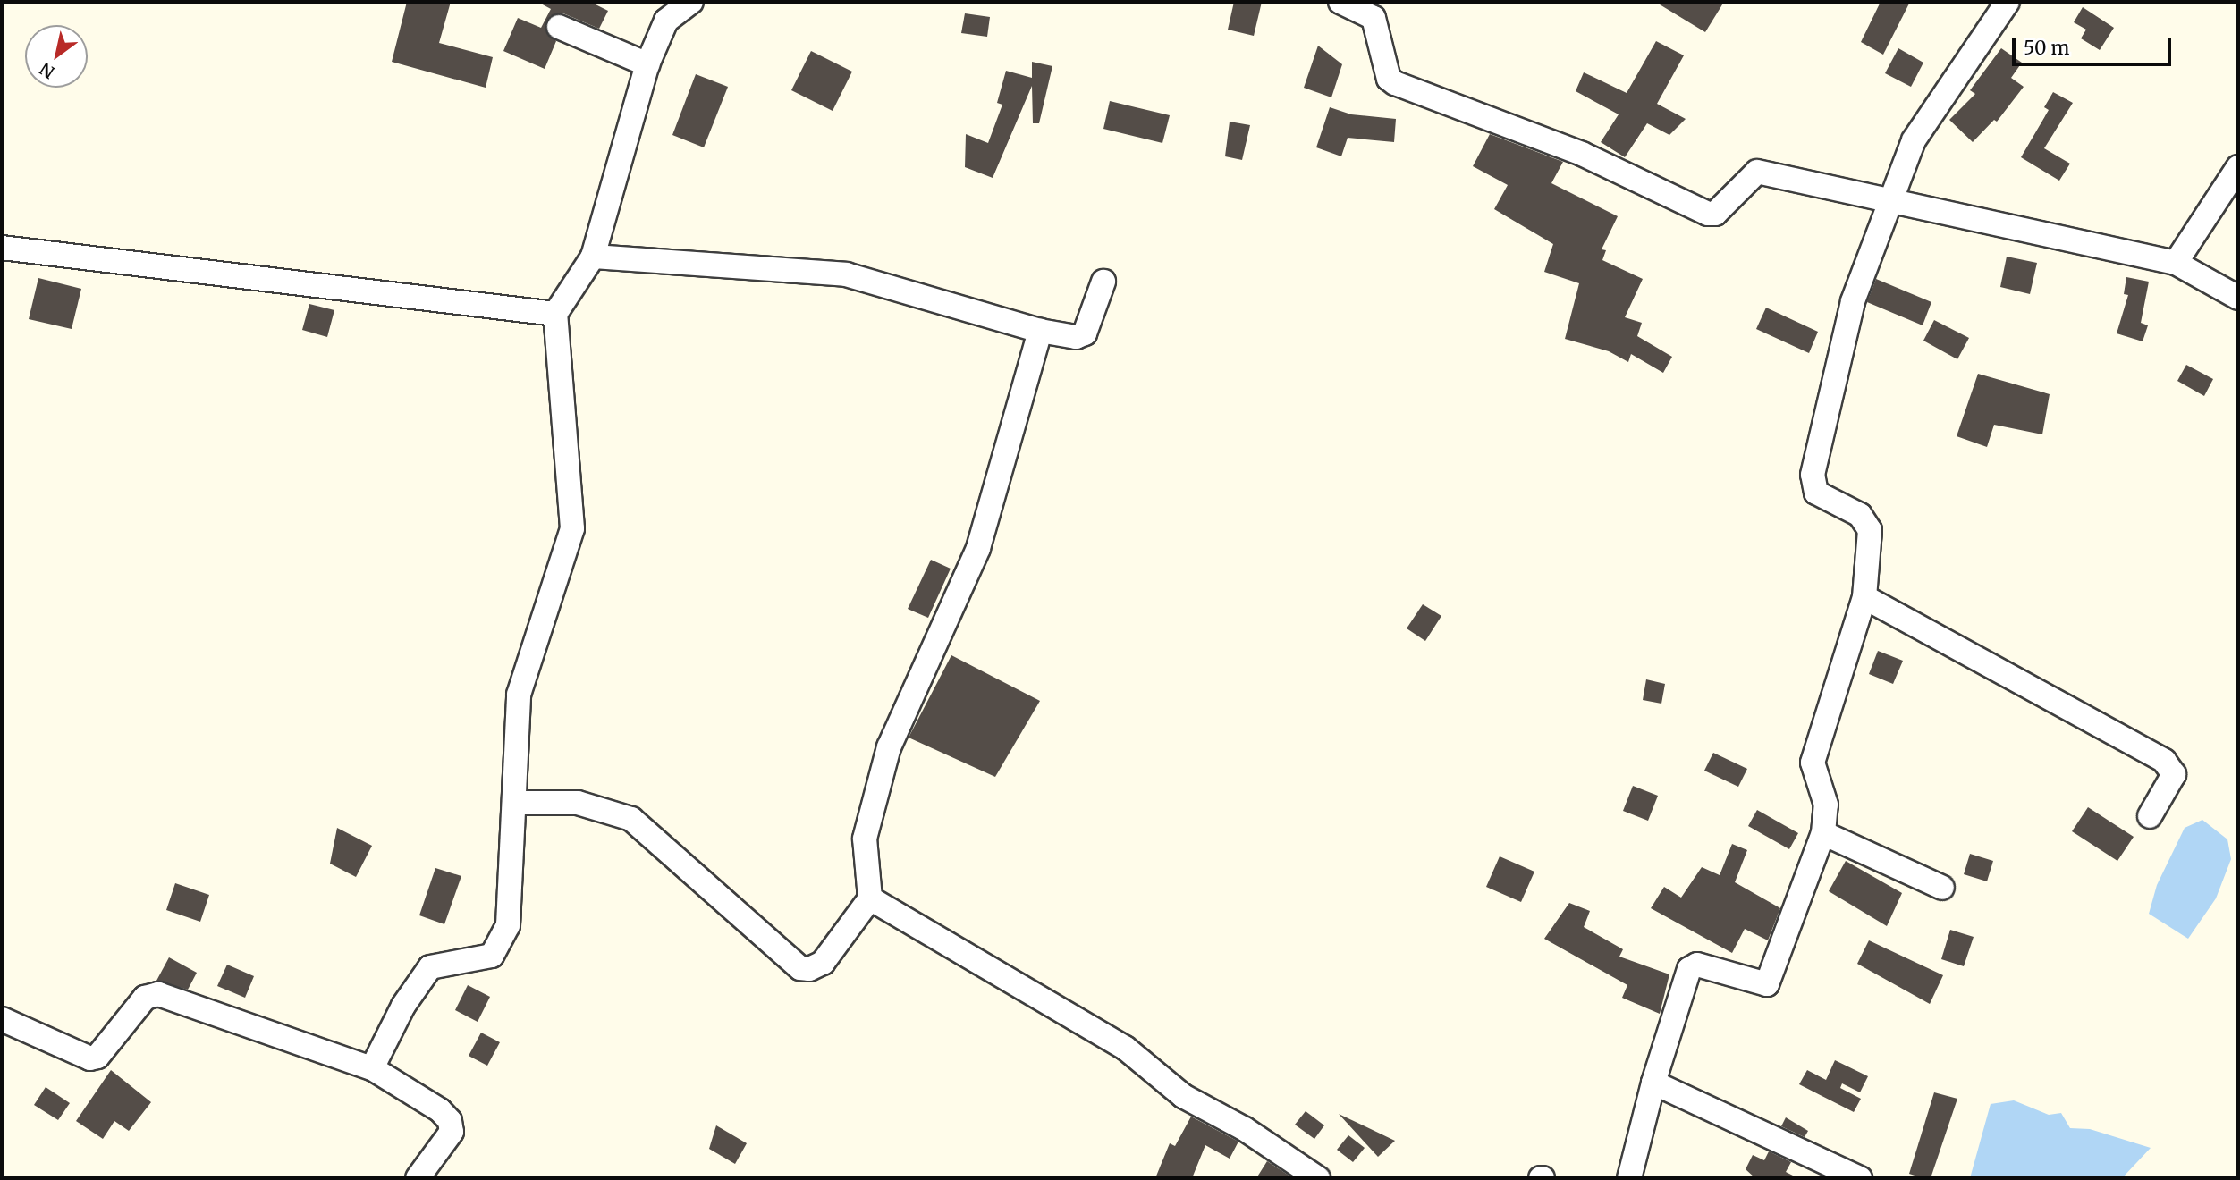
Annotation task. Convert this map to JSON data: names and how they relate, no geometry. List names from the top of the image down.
{
  "scale_bar": "50 m",
  "north": "bottom left"
}
